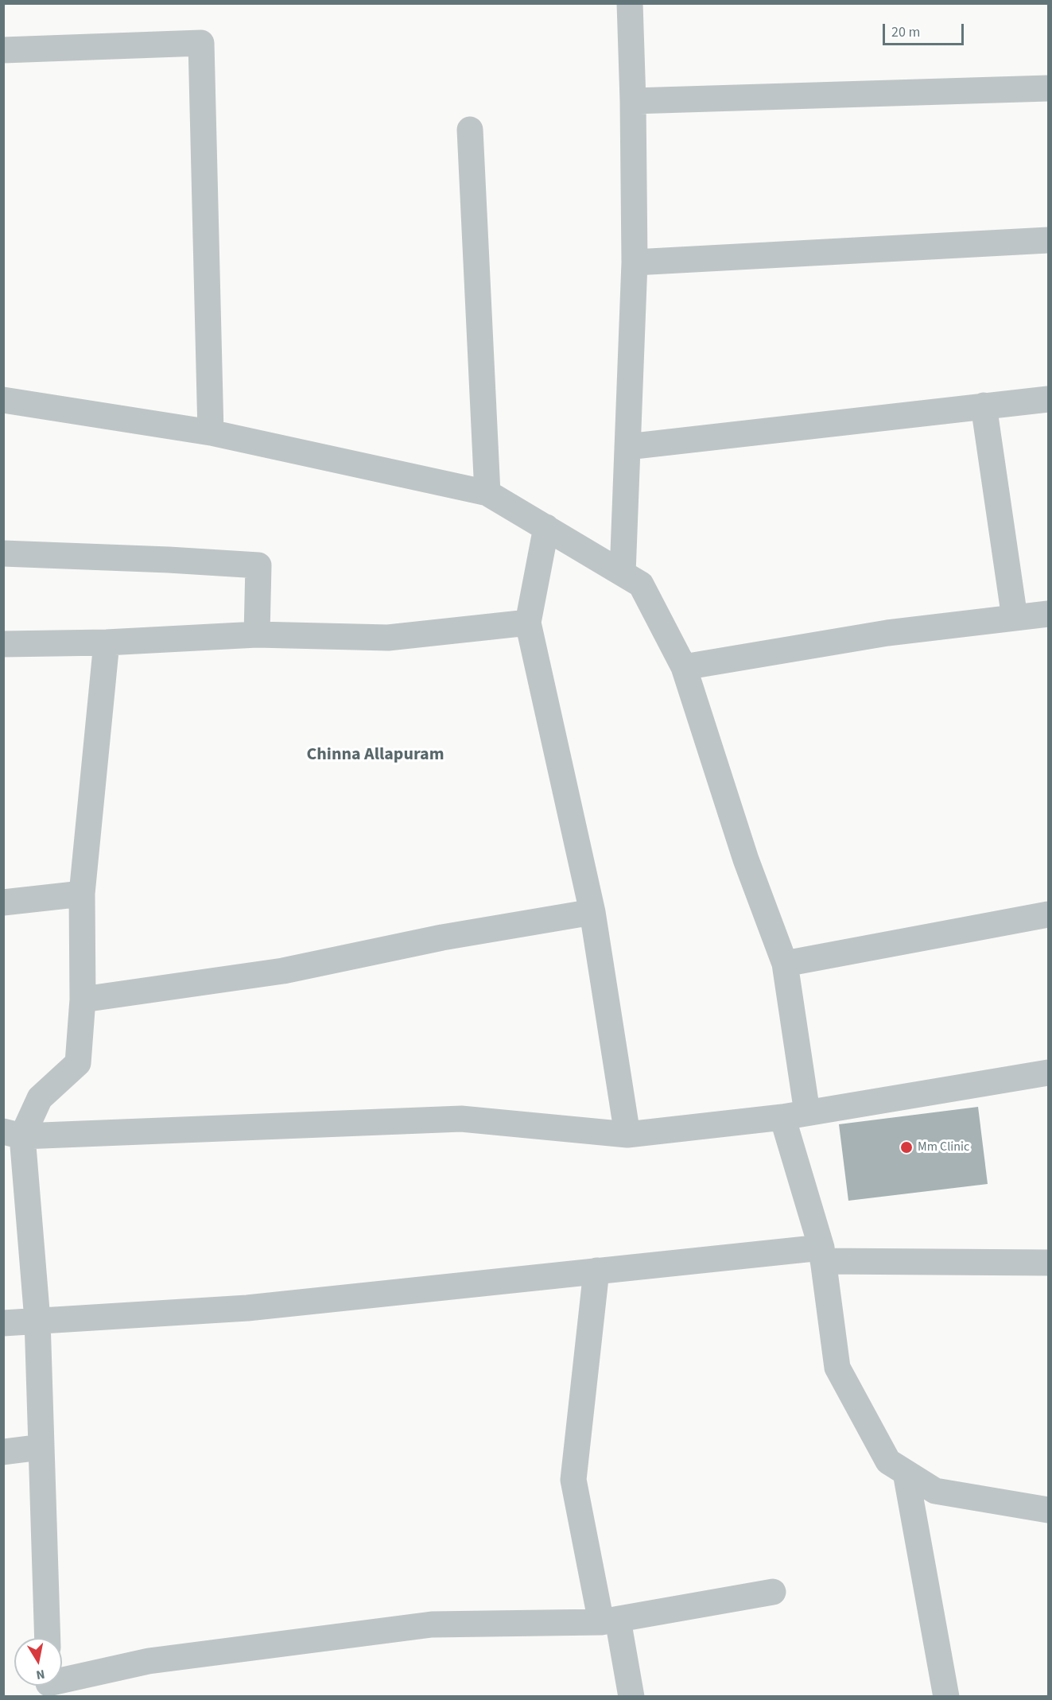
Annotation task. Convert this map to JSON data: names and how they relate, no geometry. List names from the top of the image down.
{
  "districts": ["Chinna Allapuram"],
  "places": ["Mm Clinic"],
  "scale_bar": "20 m",
  "north": "bottom"
}
